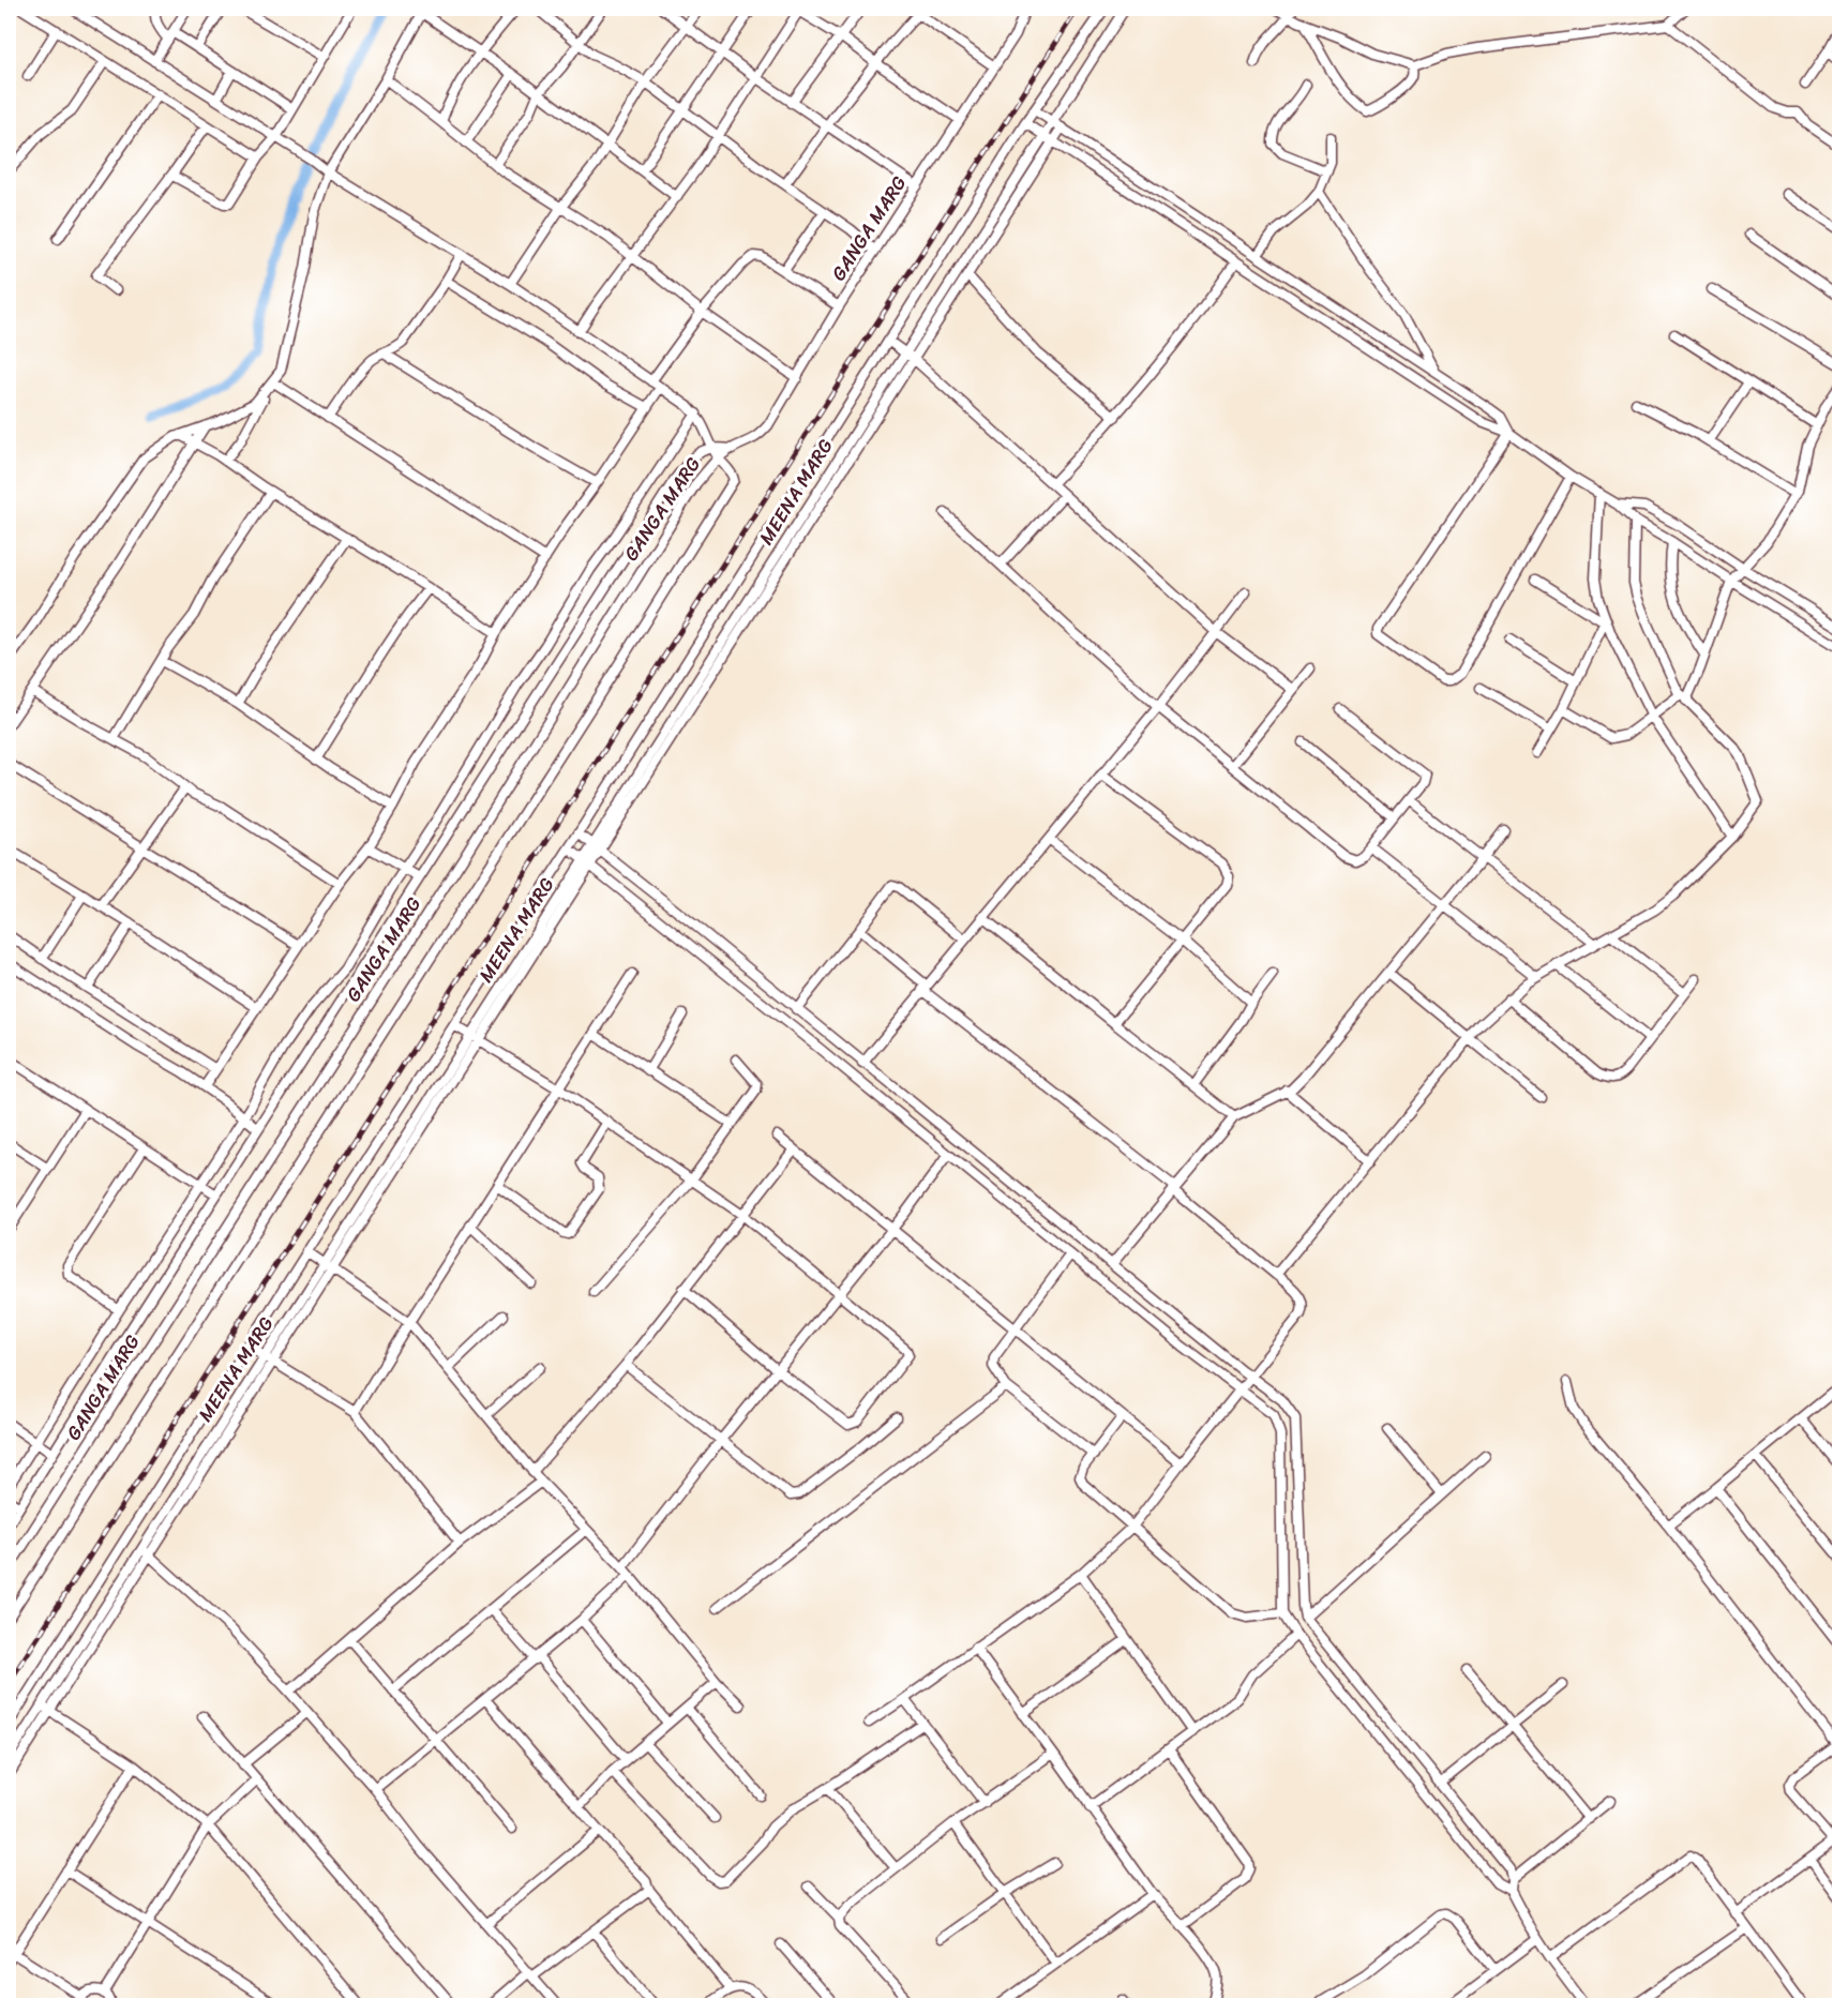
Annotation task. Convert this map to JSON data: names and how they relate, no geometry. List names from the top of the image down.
{
  "streets": {
    "street": ["GANGA MARG", "MEENA MARG"]
  }
}
